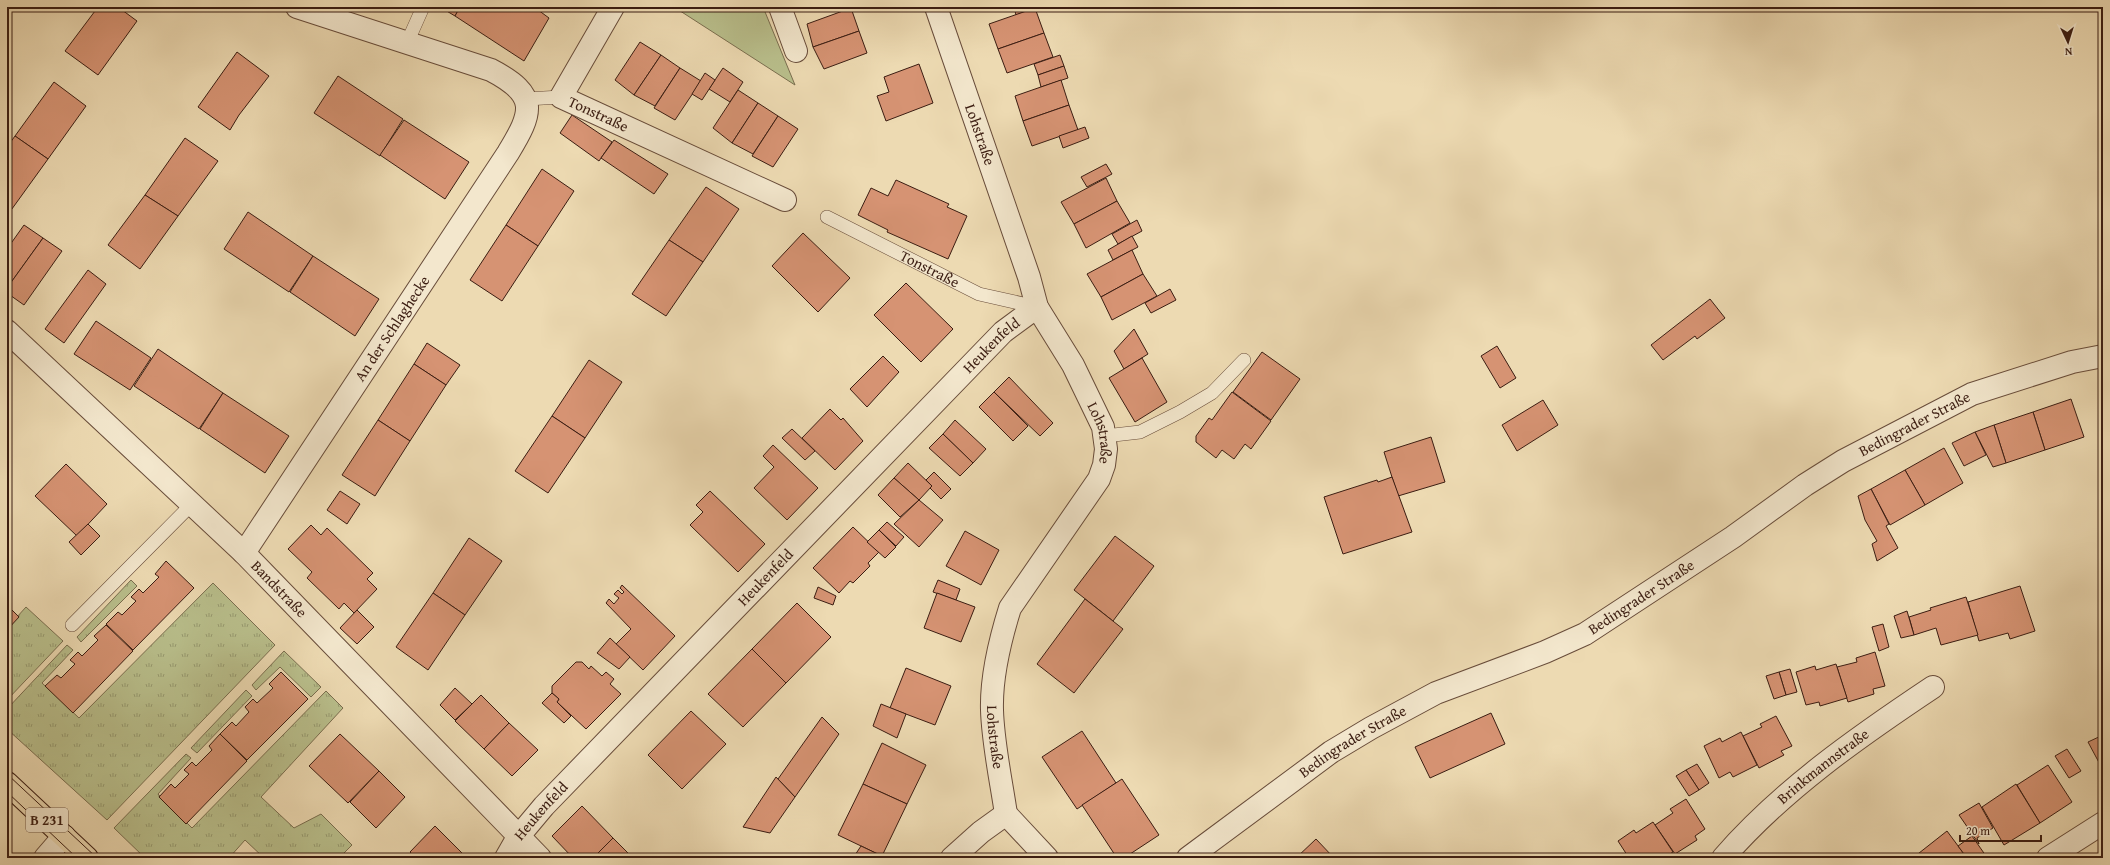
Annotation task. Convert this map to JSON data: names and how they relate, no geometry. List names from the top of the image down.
{
  "streets": {
    "main road": ["B 231"],
    "street": [
      "Tonstraße",
      "Lohstraße",
      "An der Schlaghecke",
      "Heukenfeld",
      "Bedingrader Straße",
      "Bandstraße",
      "Brinkmannstraße"
    ]
  },
  "crossings": [
    ["Tonstraße", "Lohstraße"],
    ["Tonstraße", "An der Schlaghecke"],
    ["Tonstraße", "Heukenfeld"],
    ["Lohstraße", "Heukenfeld"],
    ["An der Schlaghecke", "Bandstraße"],
    ["Heukenfeld", "Bandstraße"]
  ],
  "scale_bar": "20 m",
  "north": "bottom"
}
